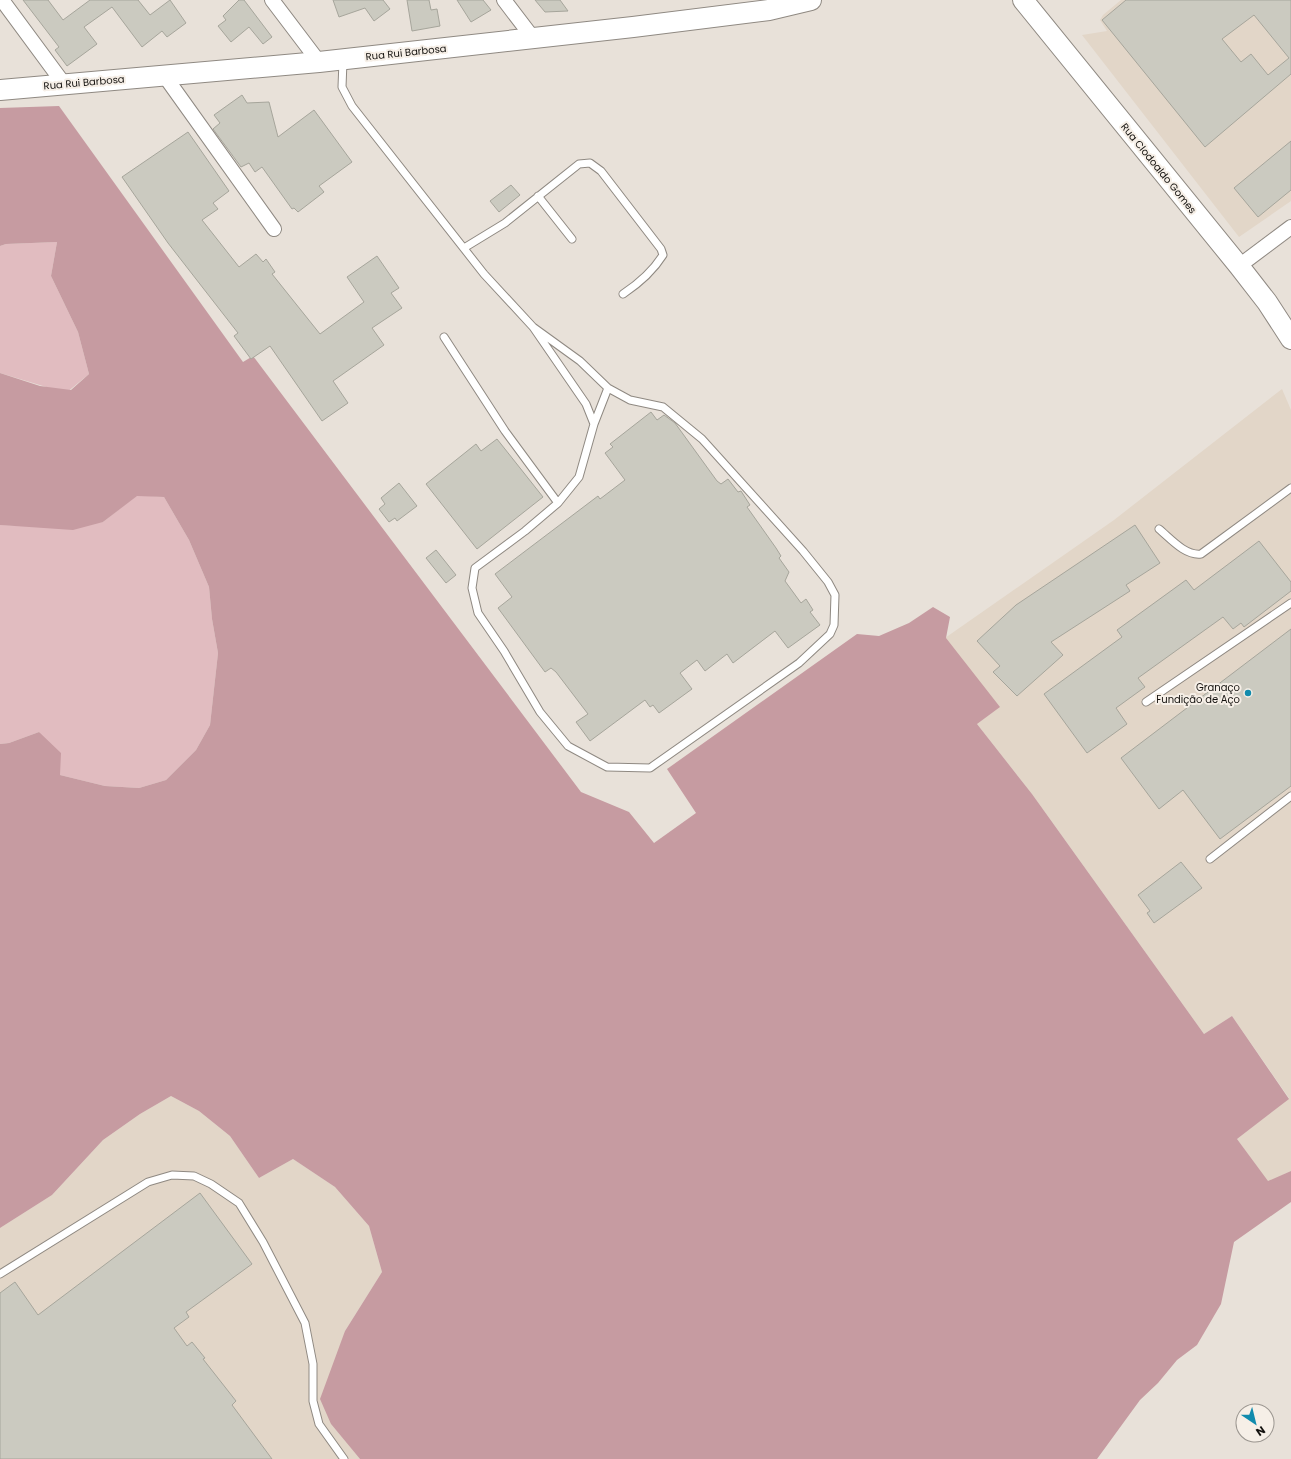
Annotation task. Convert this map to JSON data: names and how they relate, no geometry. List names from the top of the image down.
{
  "streets": {
    "main road": ["Rua Rui Barbosa", "Rua Clodoaldo Gomes"]
  },
  "places": ["Granaço Fundição de Aço"],
  "north": "bottom right"
}
